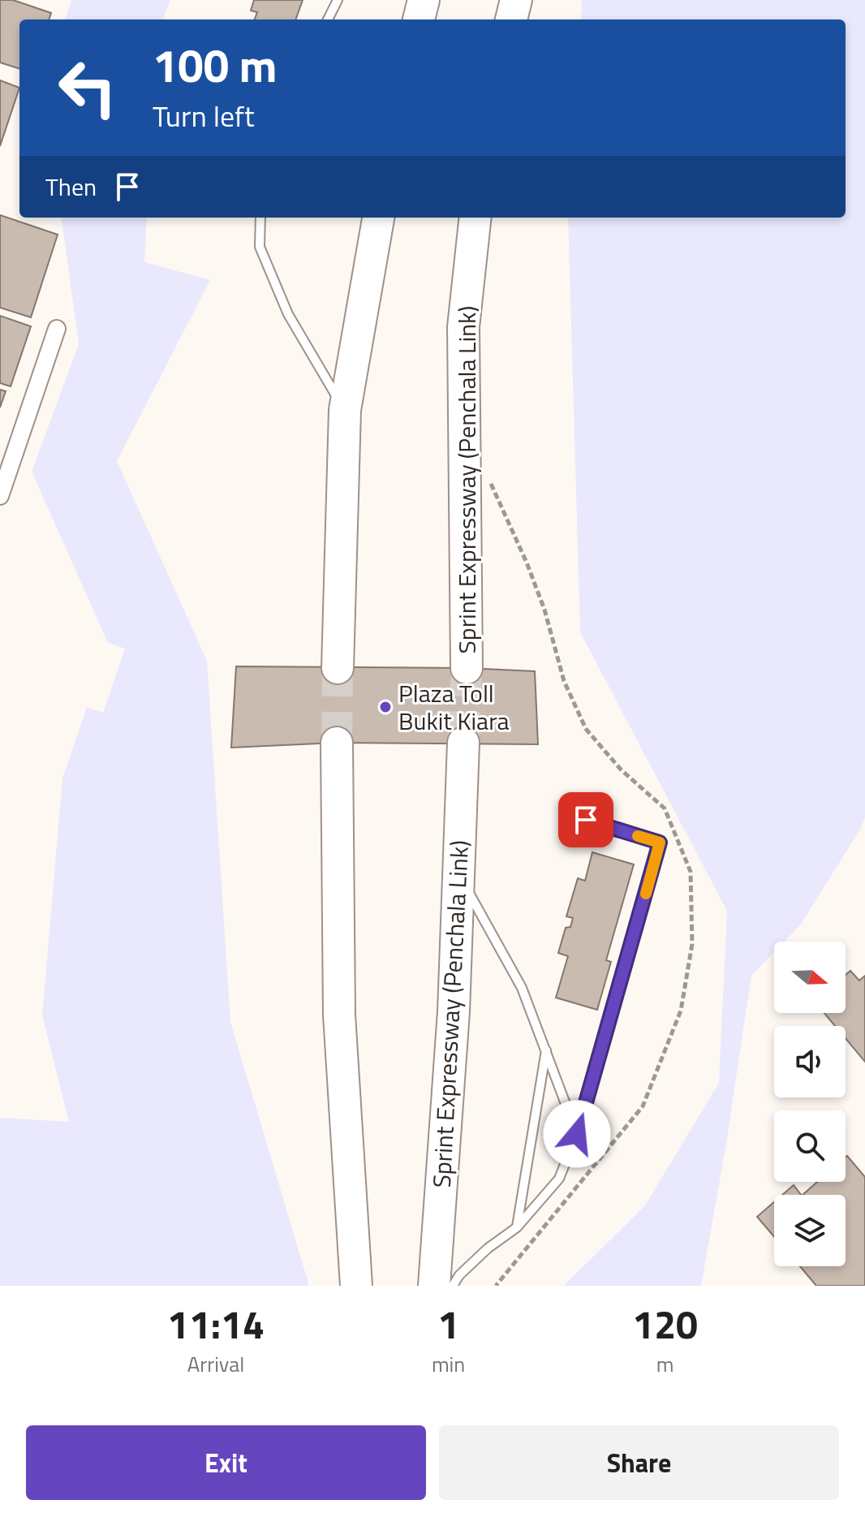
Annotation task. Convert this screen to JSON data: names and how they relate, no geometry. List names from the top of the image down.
{
  "streets": {
    "highway": ["Sprint Expressway (Penchala Link)"]
  },
  "places": ["Plaza Toll Bukit Kiara"],
  "north": "right",
  "page": {
    "turn": ["100 m", "Turn left"],
    "then": "Then",
    "eta": [
      "11:14",
      "Arrival",
      "1",
      "min",
      "120",
      "m"
    ],
    "buttons": ["Exit", "Share"]
  }
}
